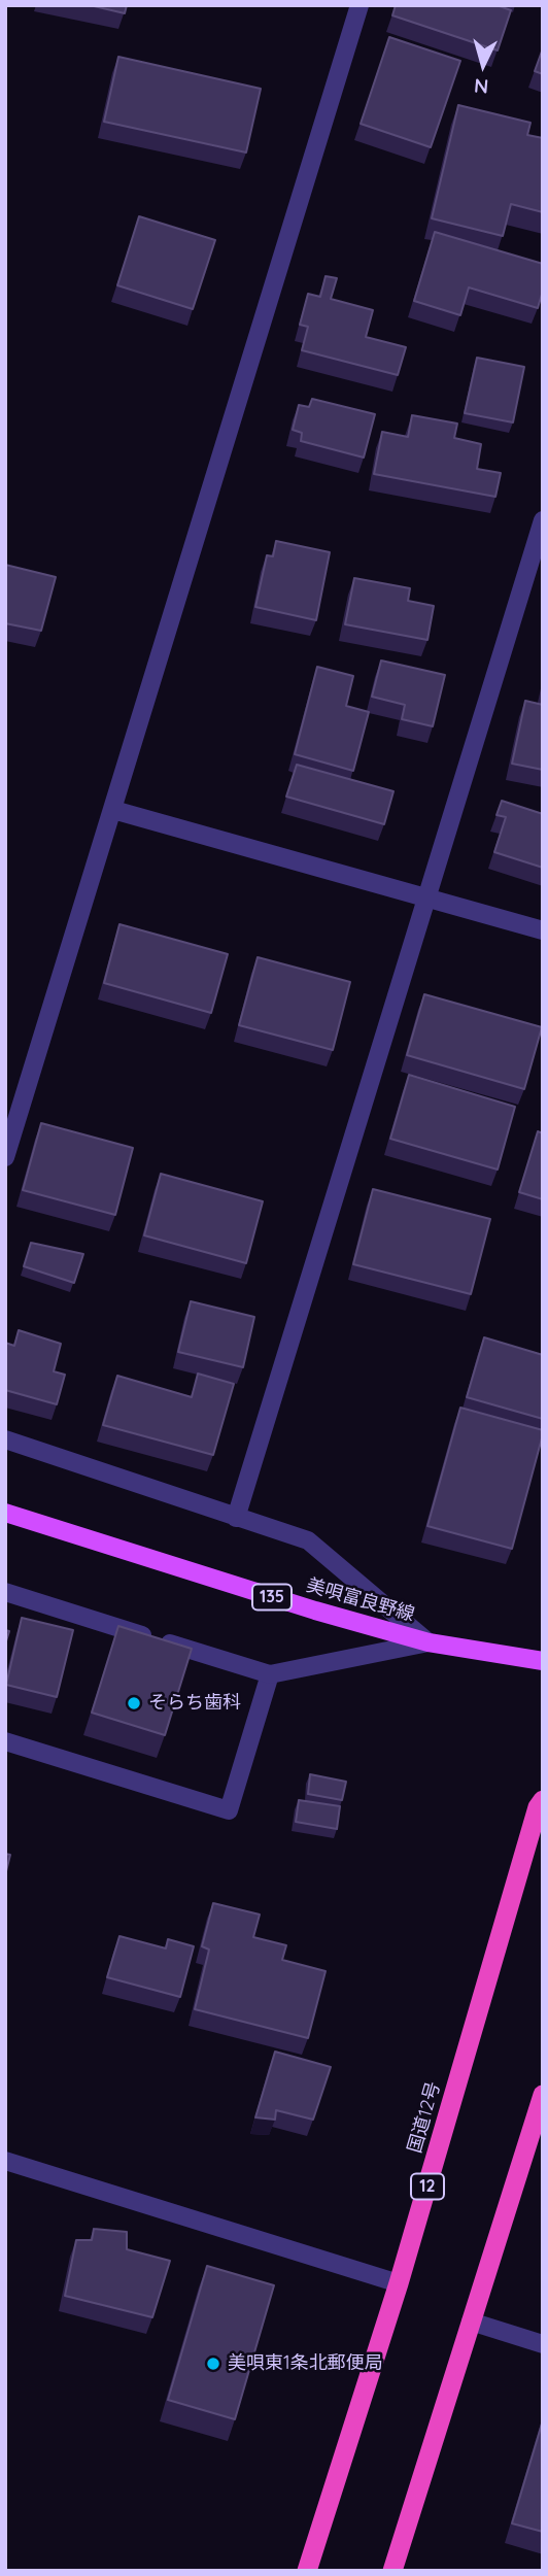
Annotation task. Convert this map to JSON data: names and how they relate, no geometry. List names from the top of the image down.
{
  "streets": {
    "highway": ["国道12号", "12"],
    "main road": ["135", "美唄富良野線"]
  },
  "places": ["そらち歯科", "美唄東1条北郵便局"],
  "north": "bottom"
}
